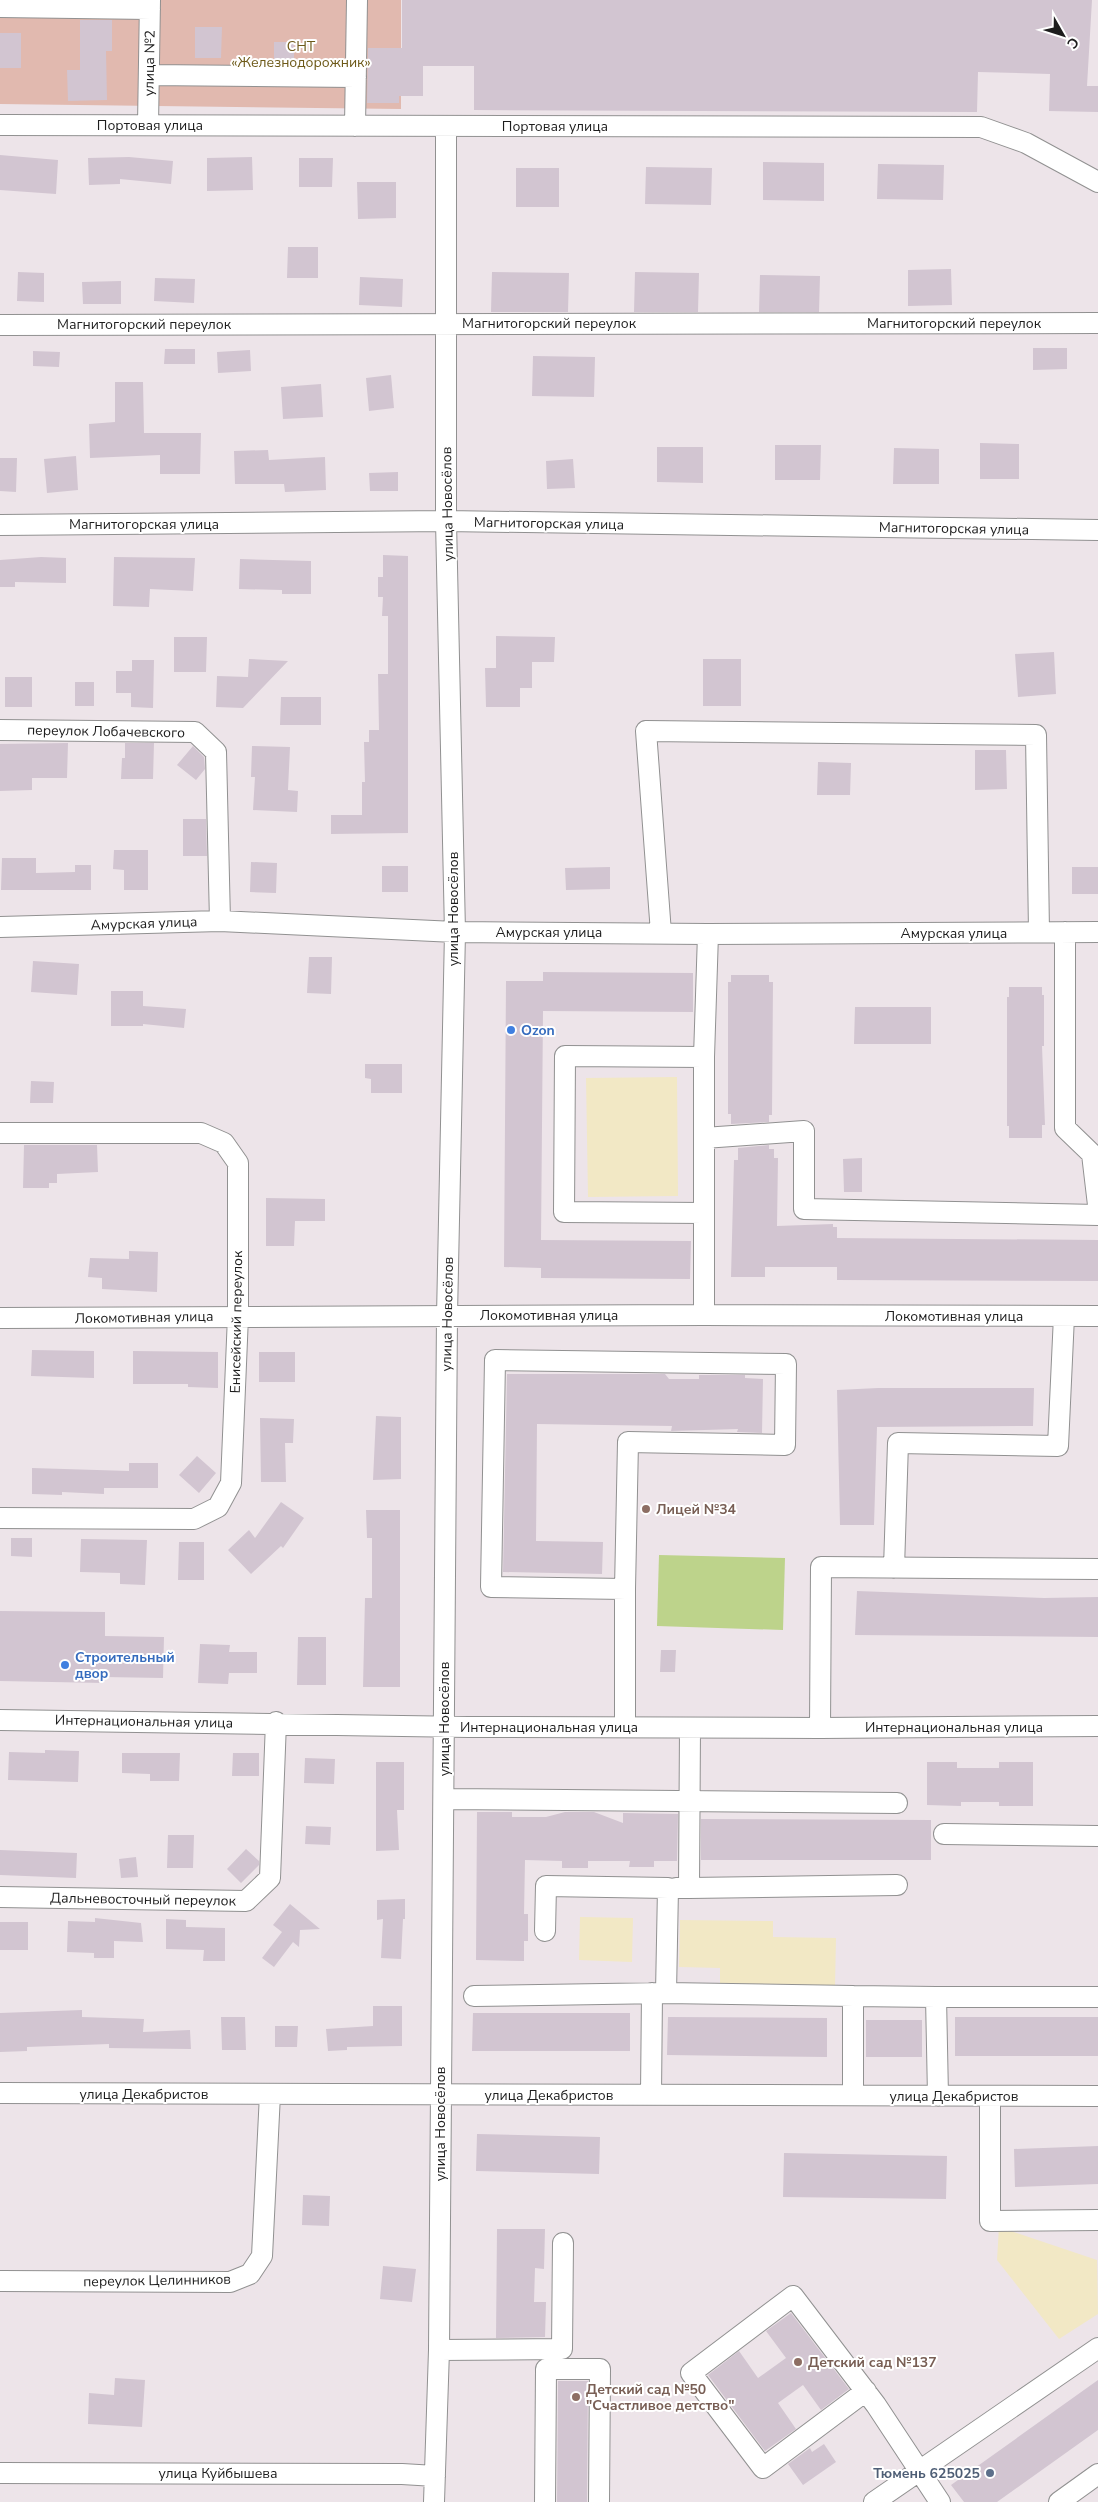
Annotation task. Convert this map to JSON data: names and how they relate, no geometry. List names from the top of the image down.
{
  "streets": {
    "street": [
      "улица №2",
      "Портовая улица",
      "Магнитогорский переулок",
      "улица Новосёлов",
      "Магнитогорская улица",
      "переулок Лобачевского",
      "Амурская улица",
      "Локомотивная улица",
      "Енисейский переулок",
      "Интернациональная улица",
      "Дальневосточный переулок",
      "улица Декабристов",
      "переулок Целинников",
      "улица Куйбышева"
    ]
  },
  "crossings": [
    ["улица №2", "Портовая улица"],
    ["Портовая улица", "улица Новосёлов"],
    ["Магнитогорский переулок", "улица Новосёлов"],
    ["улица Новосёлов", "Магнитогорская улица"],
    ["улица Новосёлов", "Амурская улица"],
    ["улица Новосёлов", "Локомотивная улица"],
    ["улица Новосёлов", "Интернациональная улица"],
    ["улица Новосёлов", "улица Декабристов"],
    ["улица Новосёлов", "улица Куйбышева"],
    ["переулок Лобачевского", "Амурская улица"],
    ["Локомотивная улица", "Енисейский переулок"],
    ["Интернациональная улица", "Дальневосточный переулок"],
    ["улица Декабристов", "переулок Целинников"]
  ],
  "parks": ["СНТ «Железнодорожник»"],
  "places": [
    "Ozon",
    "Лицей №34",
    "Строительный двор",
    "Детский сад №137",
    "Детский сад №50 \"Счастливое детство\"",
    "Тюмень 625025"
  ],
  "north": "bottom right"
}
